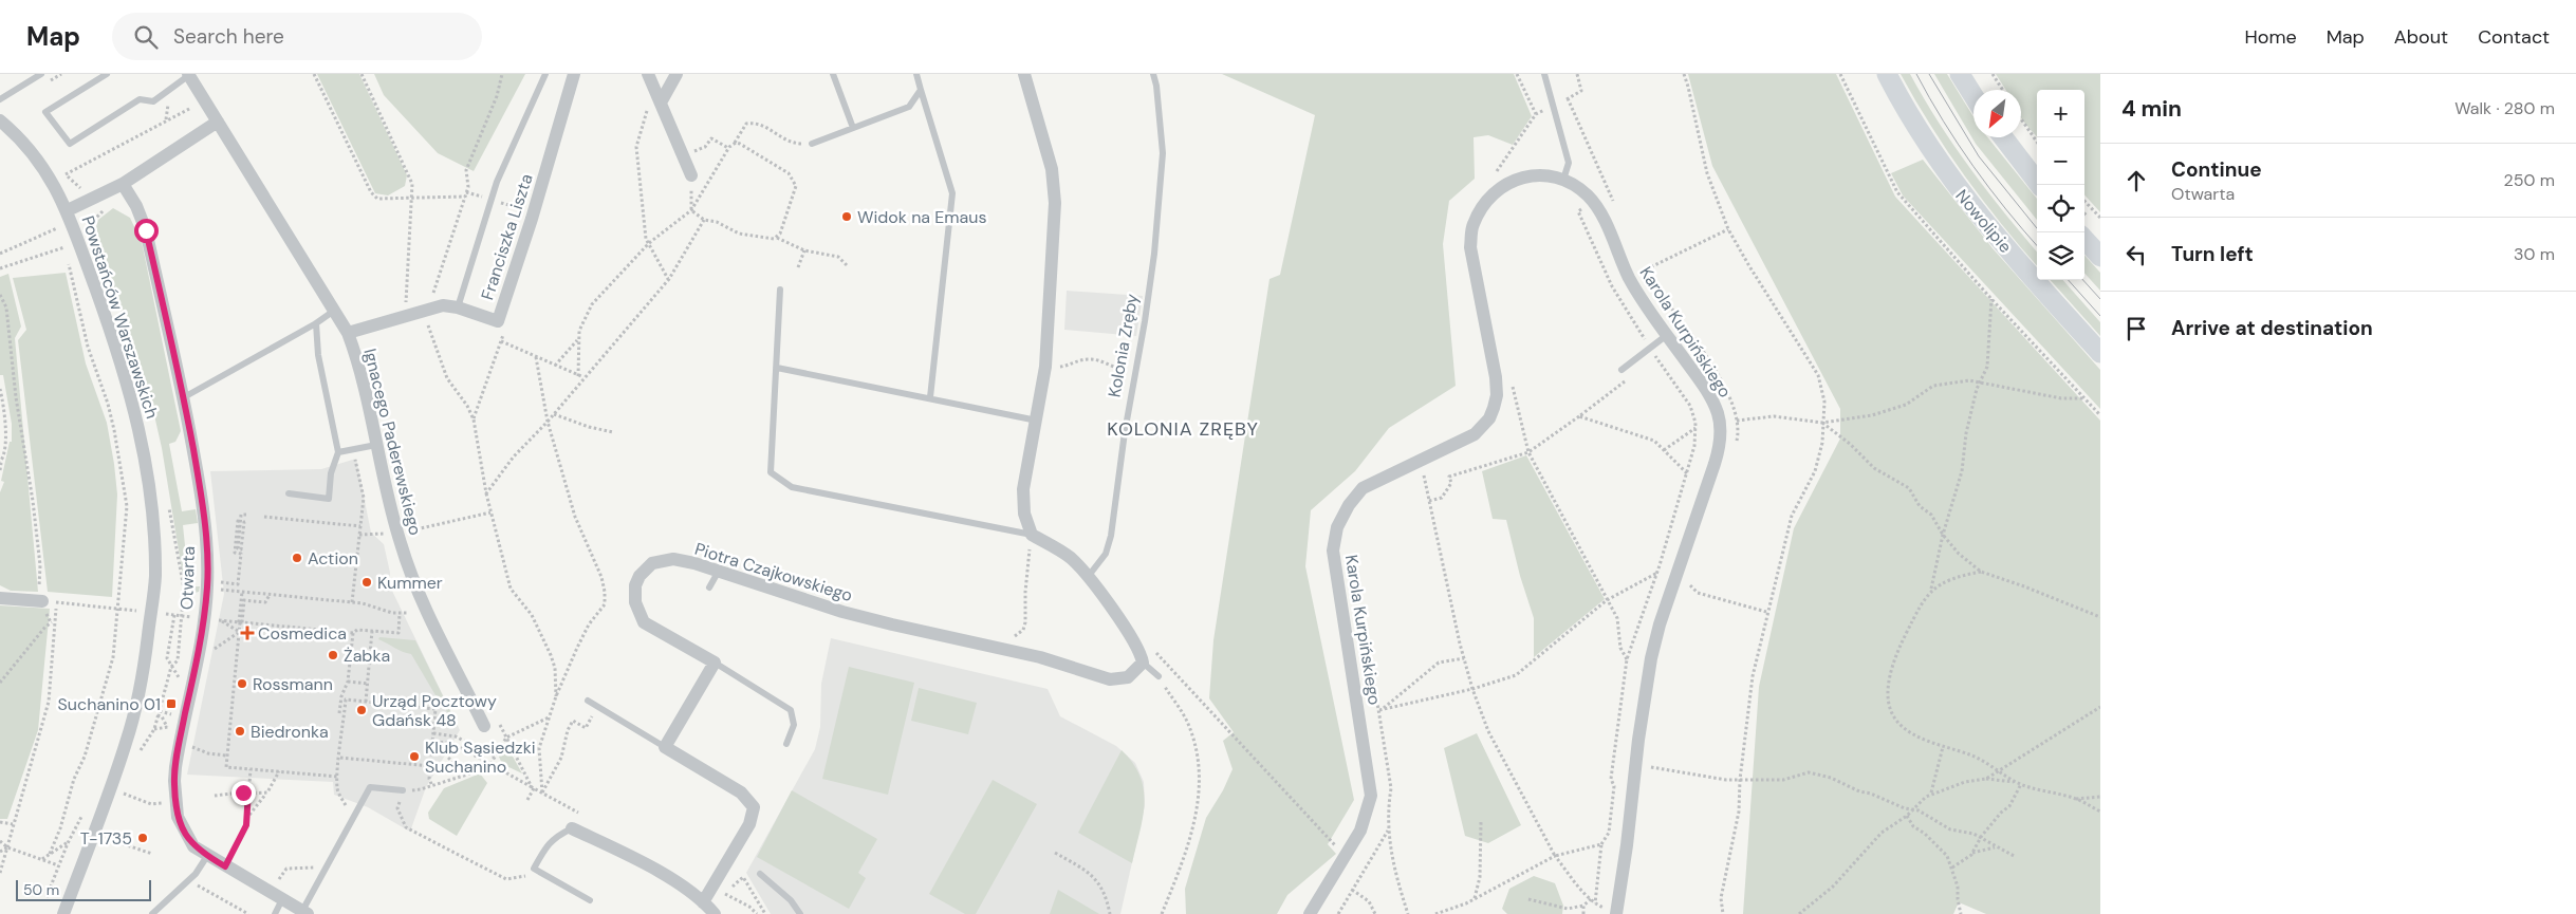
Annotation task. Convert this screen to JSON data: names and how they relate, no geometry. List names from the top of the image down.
{
  "streets": {
    "main road": ["Nowolipie"],
    "street": [
      "Franciszka Liszta",
      "Powstańców Warszawskich",
      "Karola Kurpińskiego",
      "Ignacego Paderewskiego",
      "Piotra Czajkowskiego",
      "Otwarta"
    ],
    "lane": ["Kolonia Zręby"]
  },
  "crossings": [
    ["Franciszka Liszta", "Ignacego Paderewskiego"]
  ],
  "districts": ["KOLONIA ZRĘBY"],
  "places": {
    "other": [
      "Widok na Emaus",
      "Action",
      "Kummer",
      "Żabka",
      "Rossmann",
      "Urząd Pocztowy Gdańsk 48",
      "Biedronka",
      "Klub Sąsiedzki Suchanino",
      "T-1735"
    ],
    "health": ["Cosmedica"],
    "transit": ["Suchanino 01"]
  },
  "scale_bar": "50 m",
  "north": "bottom left",
  "page": {
    "header": "Map",
    "search": "Search here",
    "nav": [
      "Home",
      "Map",
      "About",
      "Contact"
    ],
    "heading": ["4 min", "Walk · 280 m"],
    "map_buttons": ["+", "−"],
    "list": [
      ["Continue", "Otwarta", "250 m"],
      ["Turn left", "30 m"],
      "Arrive at destination"
    ],
    "scale": "50 m"
  }
}
